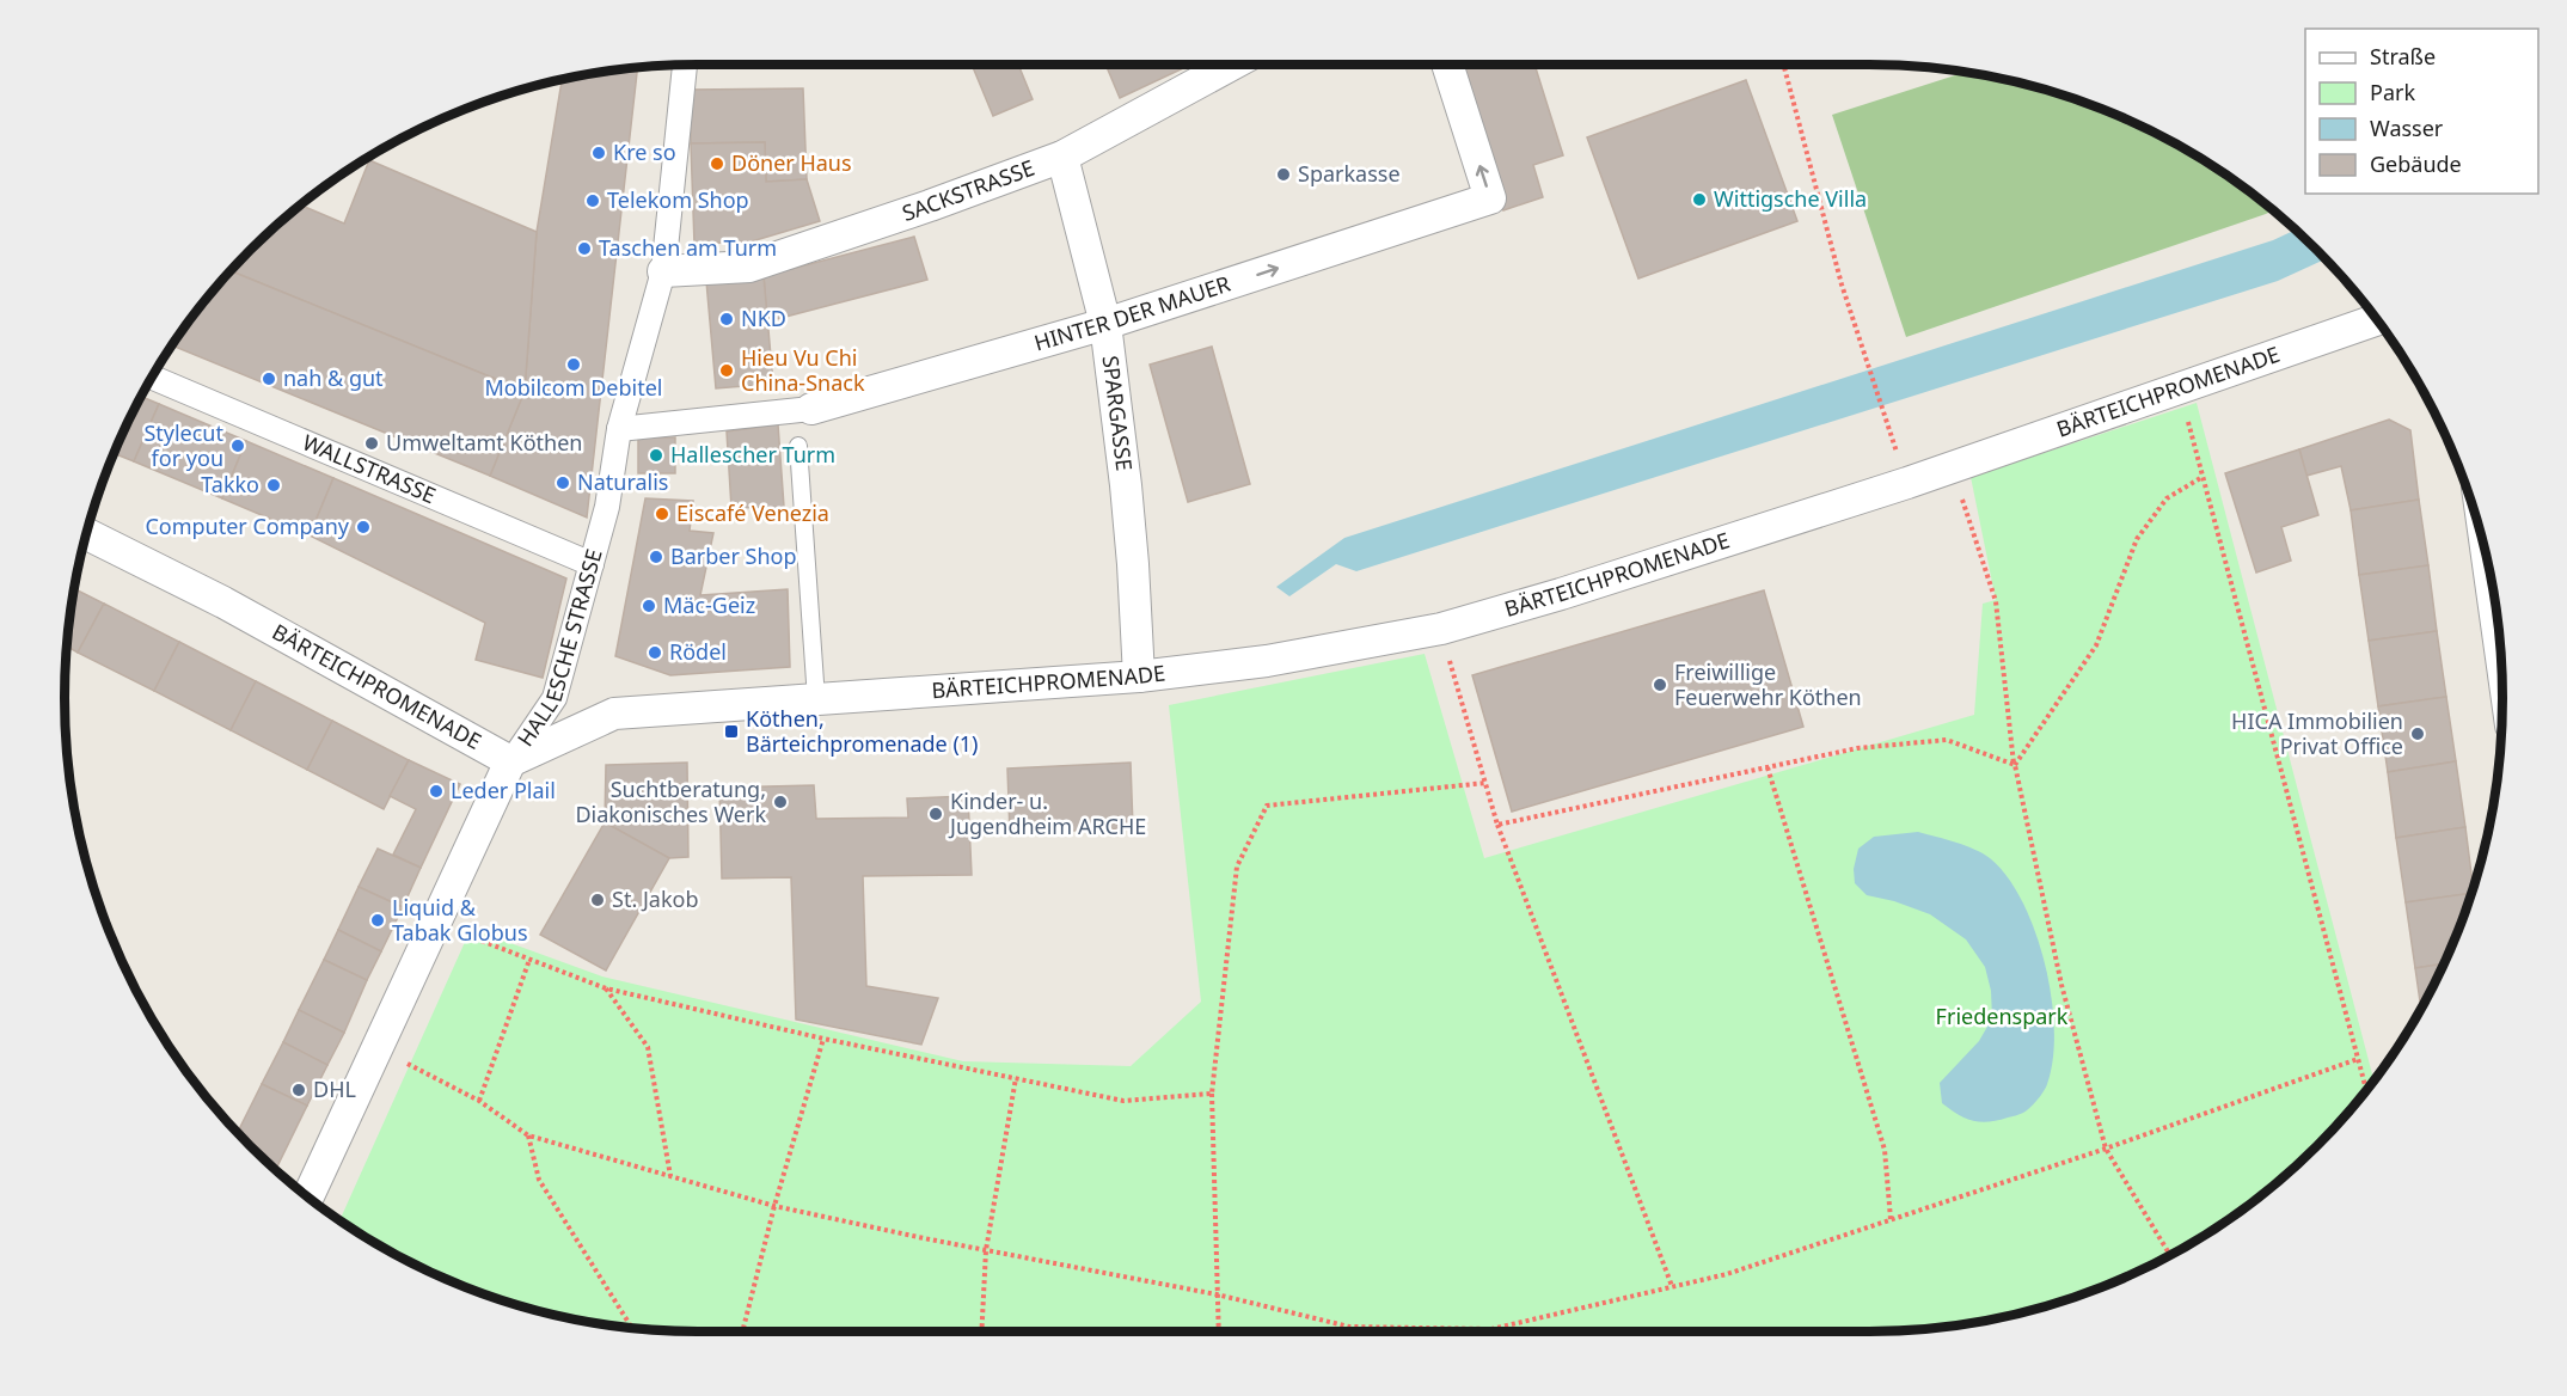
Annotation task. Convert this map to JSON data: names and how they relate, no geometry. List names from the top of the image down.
{
  "streets": {
    "street": [
      "SACKSTRASSE",
      "HINTER DER MAUER",
      "BÄRTEICHPROMENADE",
      "SPARGASSE",
      "WALLSTRASSE",
      "HALLESCHE STRASSE"
    ]
  },
  "crossings": [
    ["SACKSTRASSE", "SPARGASSE"],
    ["SACKSTRASSE", "HALLESCHE STRASSE"],
    ["HINTER DER MAUER", "SPARGASSE"],
    ["HINTER DER MAUER", "HALLESCHE STRASSE"],
    ["BÄRTEICHPROMENADE", "SPARGASSE"],
    ["BÄRTEICHPROMENADE", "HALLESCHE STRASSE"],
    ["WALLSTRASSE", "HALLESCHE STRASSE"]
  ],
  "parks": ["Friedenspark"],
  "places": {
    "other": [
      "Kre so",
      "Döner Haus",
      "Sparkasse",
      "Wittigsche Villa",
      "Telekom Shop",
      "Taschen am Turm",
      "NKD",
      "Mobilcom Debitel",
      "Hieu Vu Chi China-Snack",
      "nah & gut",
      "Umweltamt Köthen",
      "Stylecut for you",
      "Hallescher Turm",
      "Naturalis",
      "Takko",
      "Eiscafé Venezia",
      "Computer Company",
      "Barber Shop",
      "Mäc-Geiz",
      "Rödel",
      "Freiwillige Feuerwehr Köthen",
      "HICA Immobilien Privat Office",
      "Leder Plail",
      "Suchtberatung, Diakonisches Werk",
      "Kinder- u. Jugendheim ARCHE",
      "St. Jakob",
      "Liquid & Tabak Globus",
      "DHL"
    ],
    "transit": ["Köthen, Bärteichpromenade (1)"]
  },
  "legend": [
    "Straße",
    "Park",
    "Wasser",
    "Gebäude"
  ]
}
